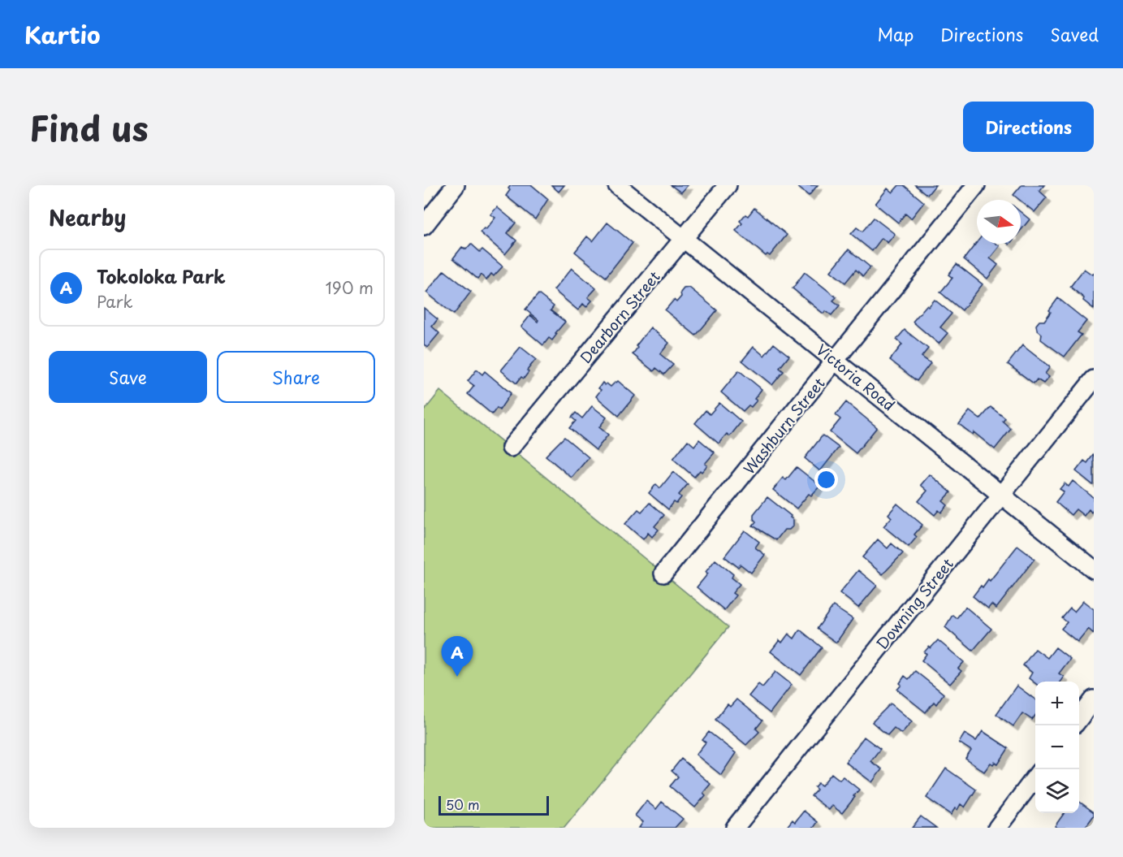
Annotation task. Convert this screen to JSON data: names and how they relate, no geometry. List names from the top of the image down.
{
  "streets": {
    "street": [
      "Dearborn Street",
      "Victoria Road",
      "Washburn Street",
      "Downing Street"
    ]
  },
  "crossings": [
    ["Dearborn Street", "Victoria Road"],
    ["Victoria Road", "Washburn Street"],
    ["Victoria Road", "Downing Street"]
  ],
  "scale_bar": "50 m",
  "north": "right",
  "page": {
    "header": "Kartio",
    "nav": ["Map", "Directions", "Saved"],
    "title": "Find us",
    "buttons": [
      "Directions",
      ["Save", "Share"]
    ],
    "heading": "Nearby",
    "list": [
      {
        "mark": "A",
        "name": "Tokoloka Park",
        "note": "Park",
        "value": "190 m"
      }
    ],
    "pins": "A",
    "map_buttons": ["+", "−"],
    "scale": "50 m"
  }
}
